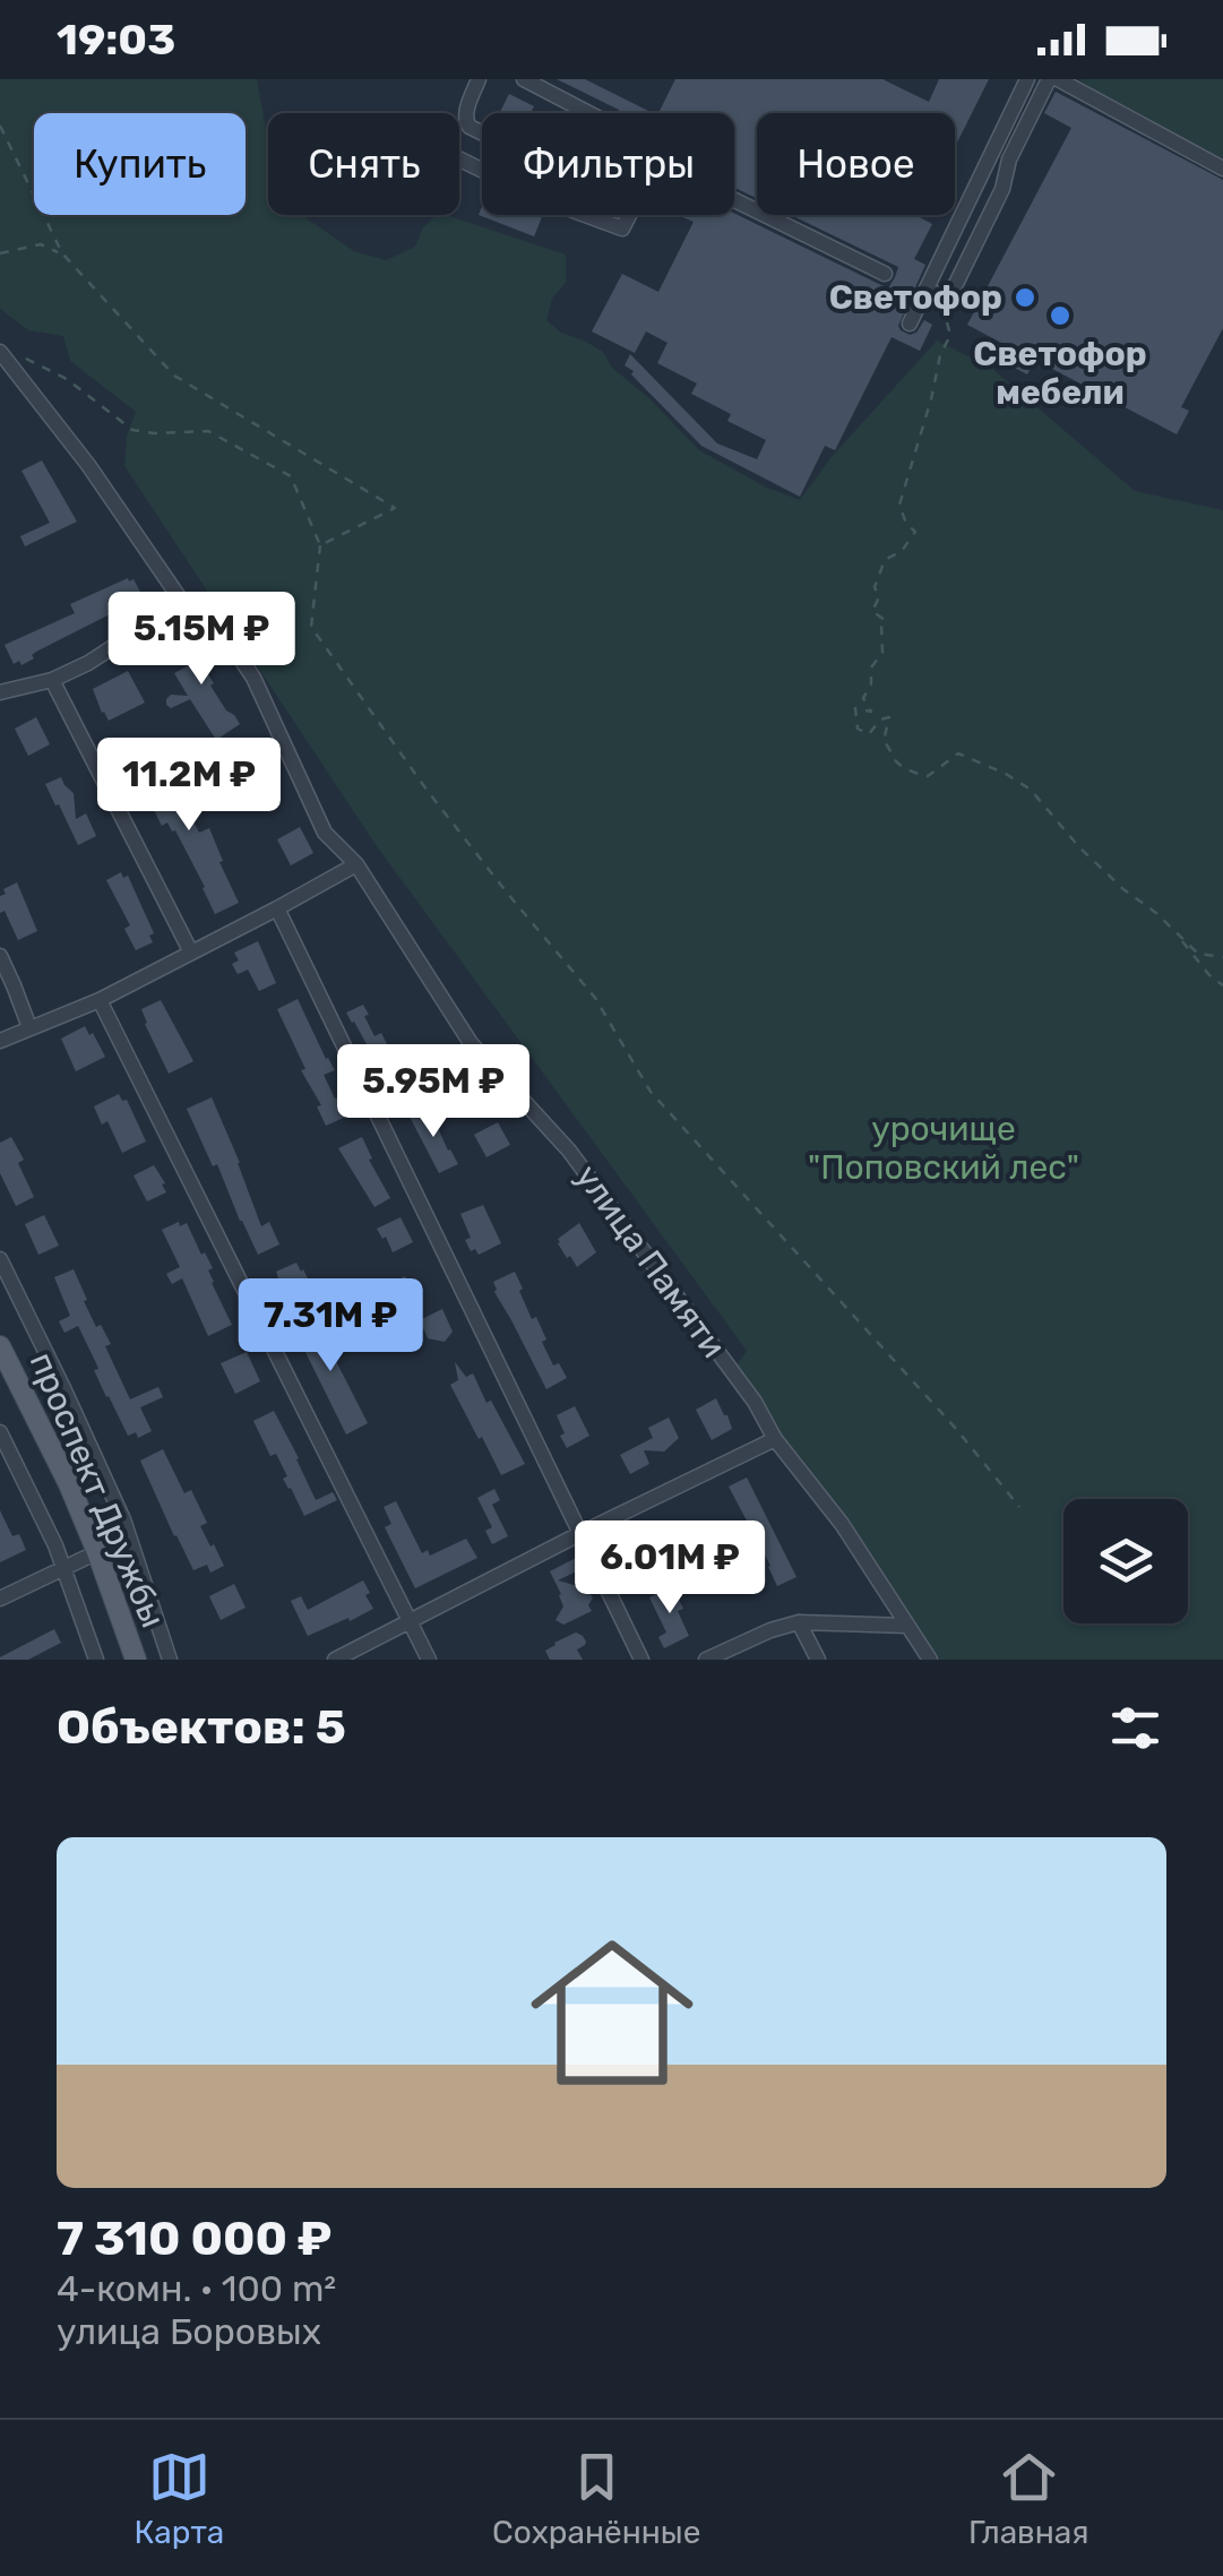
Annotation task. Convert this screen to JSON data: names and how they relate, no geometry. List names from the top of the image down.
{
  "streets": {
    "main road": ["проспект Дружбы"],
    "street": ["улица Памяти"]
  },
  "parks": ["урочище \"Поповский лес\""],
  "places": ["Светофор", "Светофор мебели"],
  "page": {
    "status": "19:03",
    "chip": [
      "Купить",
      "Снять",
      "Фильтры",
      "Новое"
    ],
    "price": [
      "5.15M ₽",
      "11.2M ₽",
      "5.95M ₽",
      "7.31M ₽",
      "6.01M ₽"
    ],
    "heading": "Объектов: 5",
    "list": [
      {
        "name": "7 310 000 ₽",
        "note": "4-комн. · 100 m² · улица Боровых"
      }
    ],
    "tabs": ["Карта", "Сохранённые", "Главная"]
  }
}
